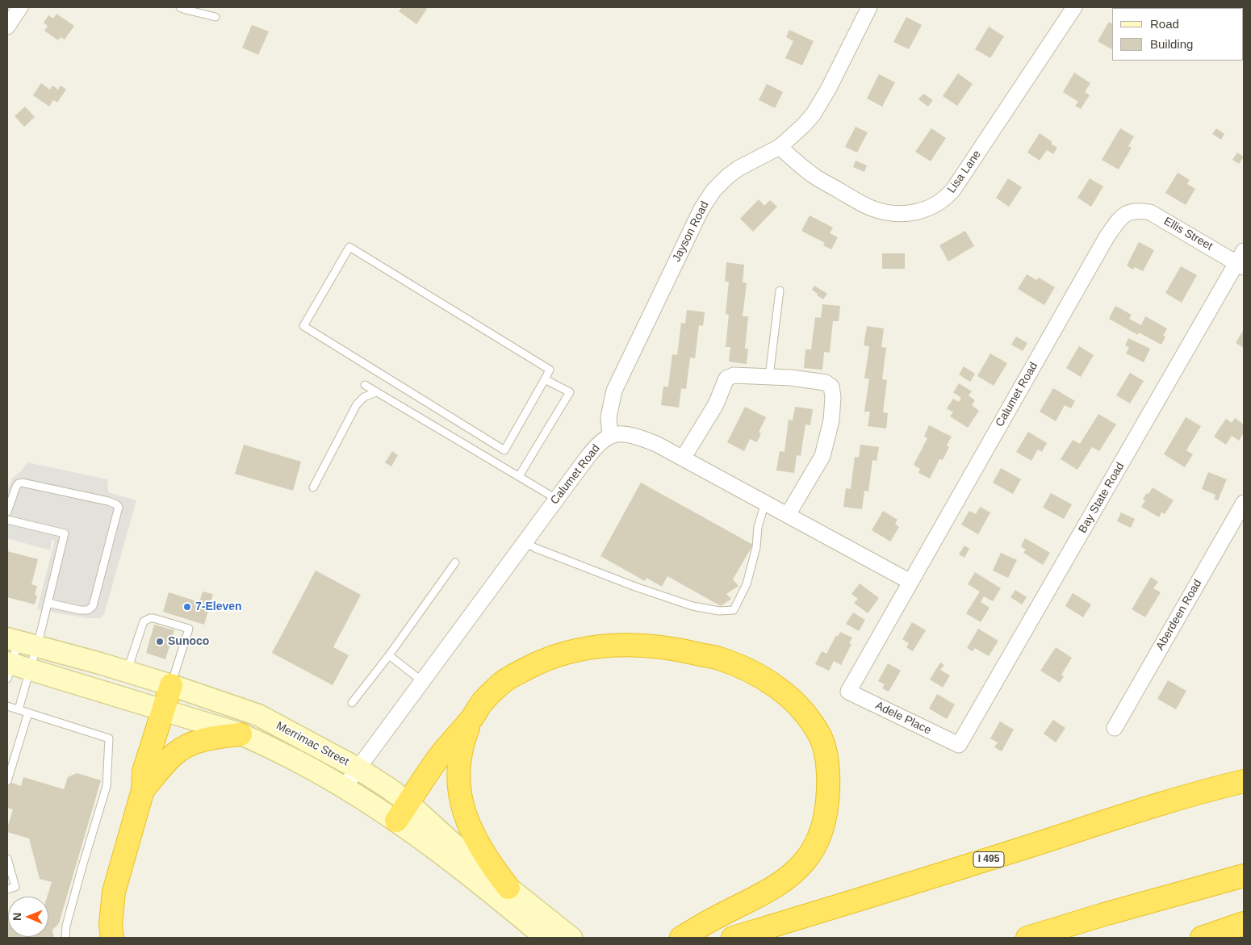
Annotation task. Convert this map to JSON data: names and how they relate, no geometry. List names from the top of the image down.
{
  "streets": {
    "highway": ["I 495"],
    "main road": ["Merrimac Street"],
    "street": [
      "Lisa Lane",
      "Jayson Road",
      "Ellis Street",
      "Calumet Road",
      "Bay State Road",
      "Aberdeen Road",
      "Adele Place"
    ]
  },
  "crossings": [
    ["Lisa Lane", "Jayson Road"],
    ["Jayson Road", "Calumet Road"],
    ["Ellis Street", "Calumet Road"],
    ["Ellis Street", "Bay State Road"],
    ["Calumet Road", "Adele Place"],
    ["Calumet Road", "Merrimac Street"],
    ["Bay State Road", "Adele Place"]
  ],
  "places": ["7-Eleven", "Sunoco"],
  "legend": ["Road", "Building"],
  "north": "left"
}
